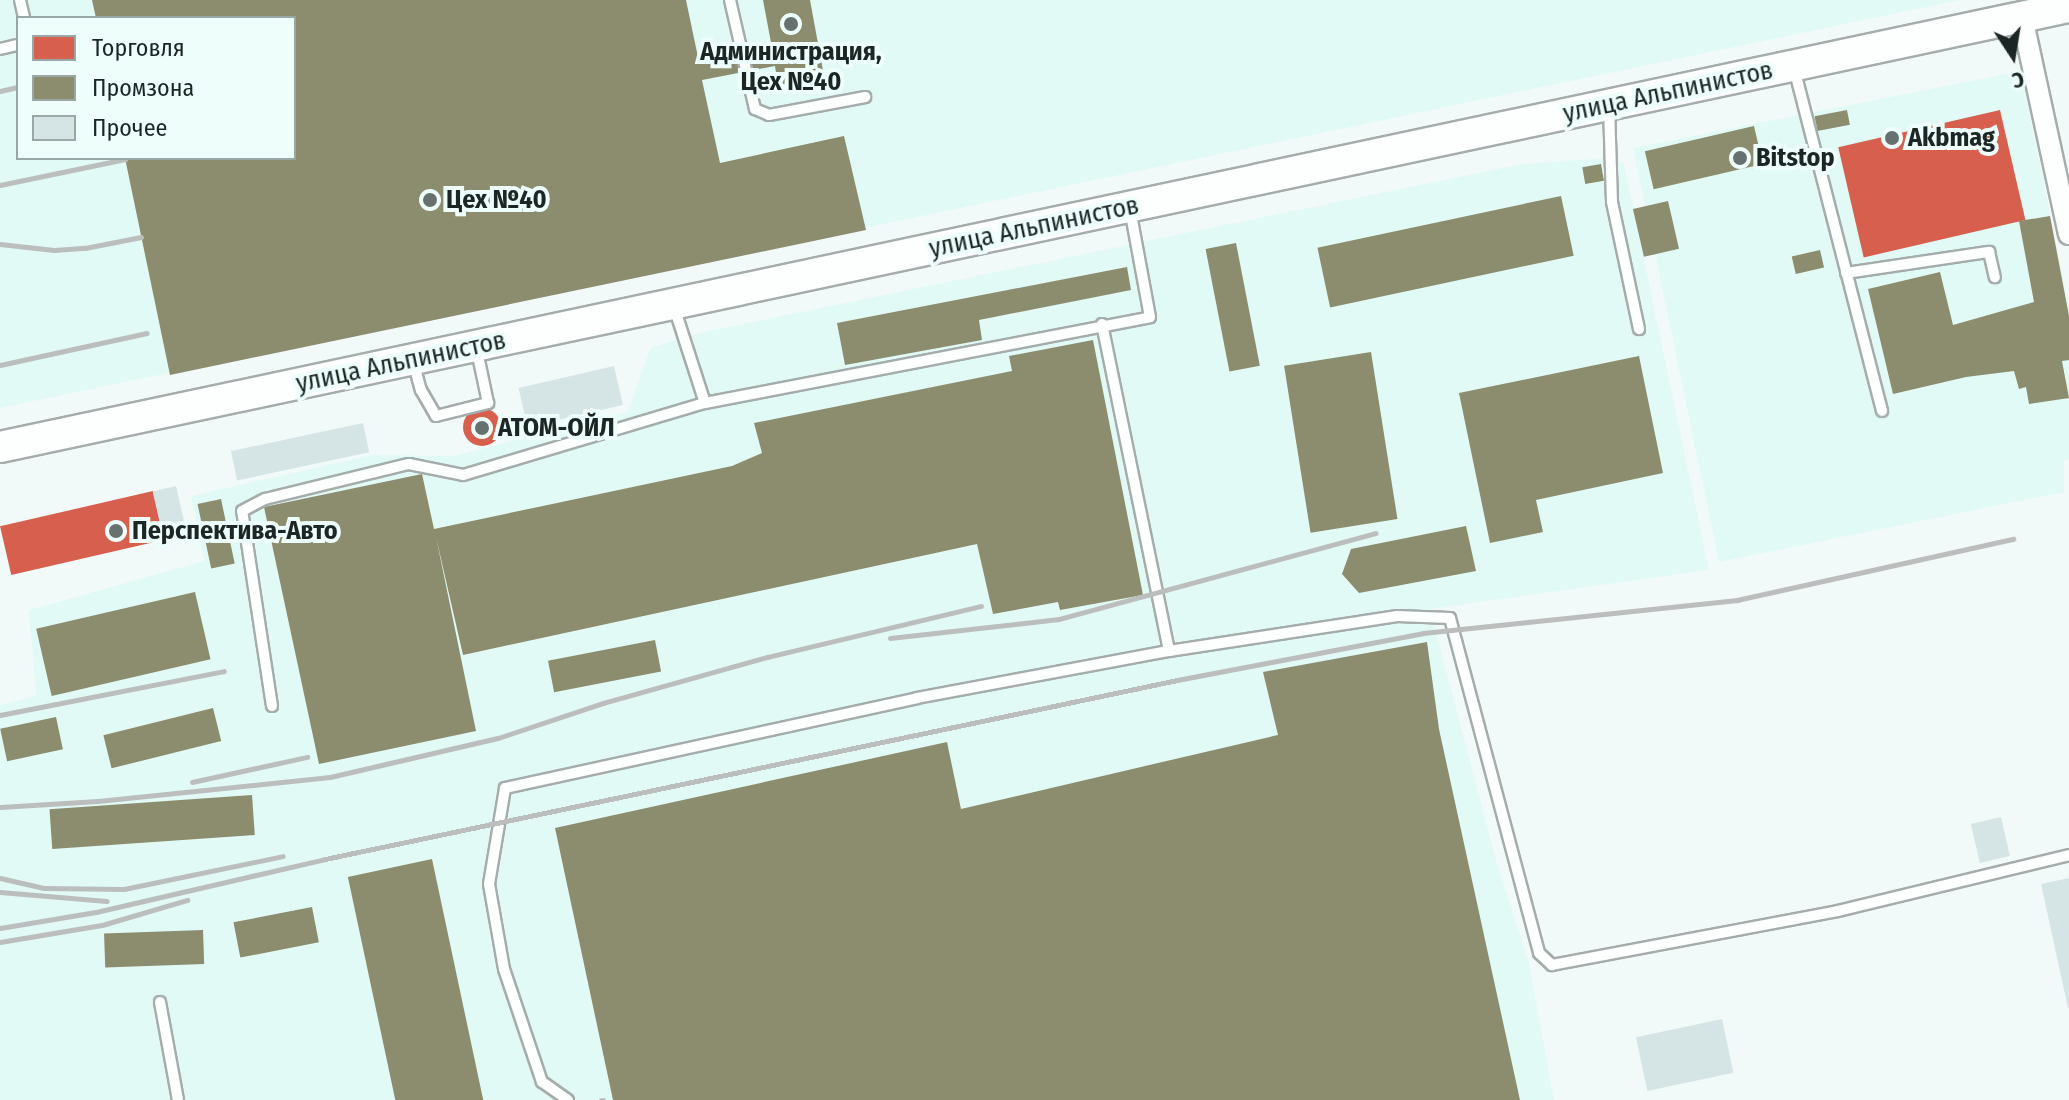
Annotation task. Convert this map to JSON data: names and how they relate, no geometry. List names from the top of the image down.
{
  "streets": {
    "main road": ["улица Альпинистов"]
  },
  "places": [
    "Администрация, Цех №40",
    "Akbmag",
    "Bitstop",
    "Цех №40",
    "АТОМ-ОЙЛ",
    "Перспектива-Авто"
  ],
  "legend": ["Торговля", "Промзона", "Прочее"],
  "north": "bottom"
}
